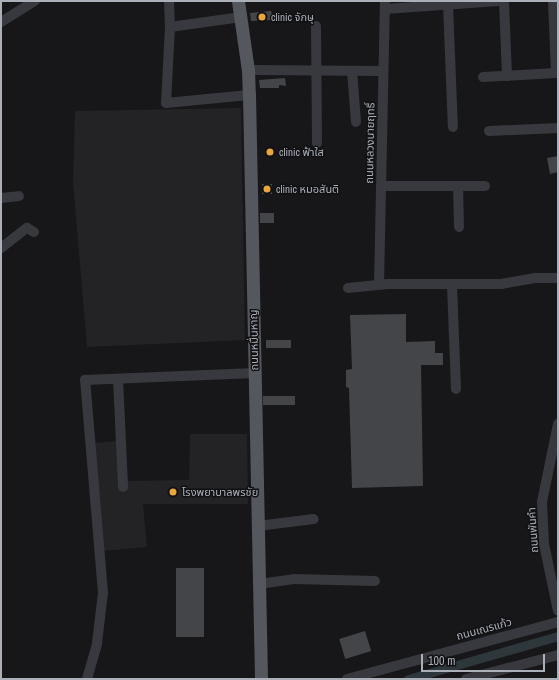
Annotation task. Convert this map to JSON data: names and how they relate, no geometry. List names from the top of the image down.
{
  "streets": {
    "main road": ["ถนนหมื่นหาญ"],
    "street": ["ถนนหลวงนายฤทธิ์", "ถนนพันคำ", "ถนนเณรแก้ว"]
  },
  "places": [
    "clinic จักษุ",
    "clinic ฟ้าใส",
    "clinic หมอสันติ",
    "โรงพยาบาลพรชัย"
  ],
  "scale_bar": "100 m"
}
